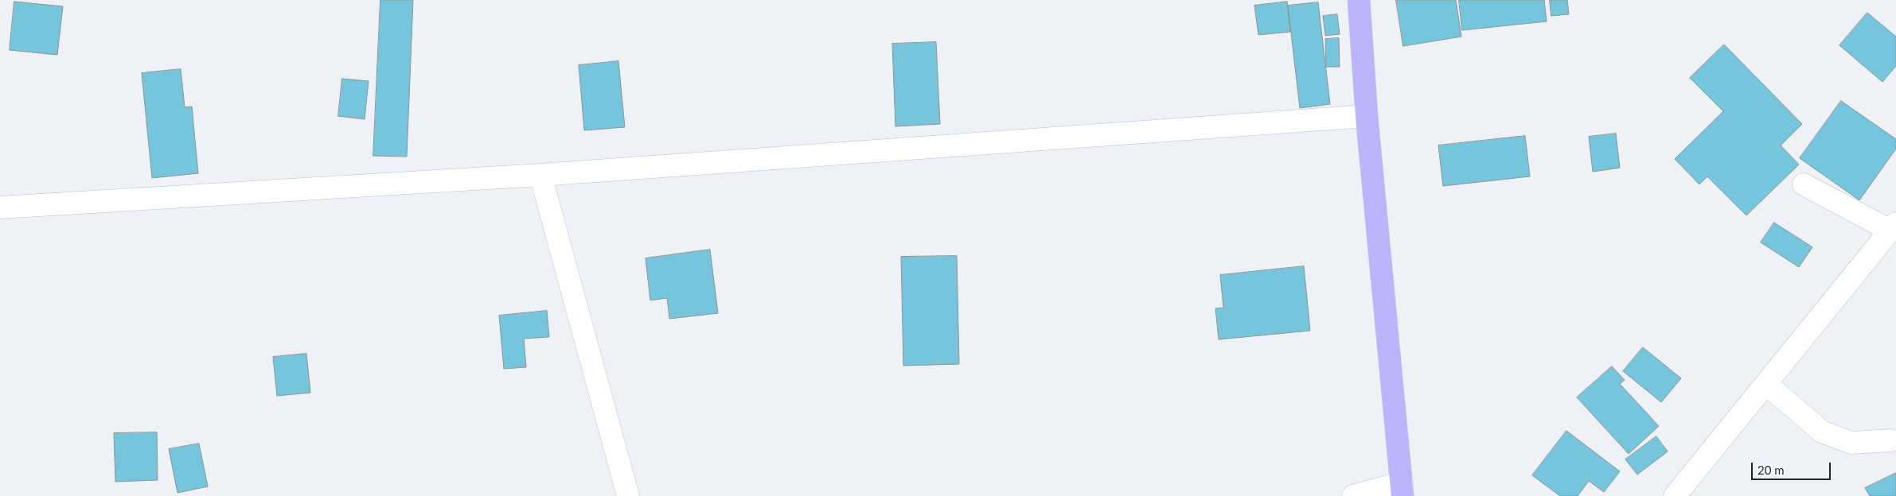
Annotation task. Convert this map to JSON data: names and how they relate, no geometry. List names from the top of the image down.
{
  "scale_bar": "20 m"
}
